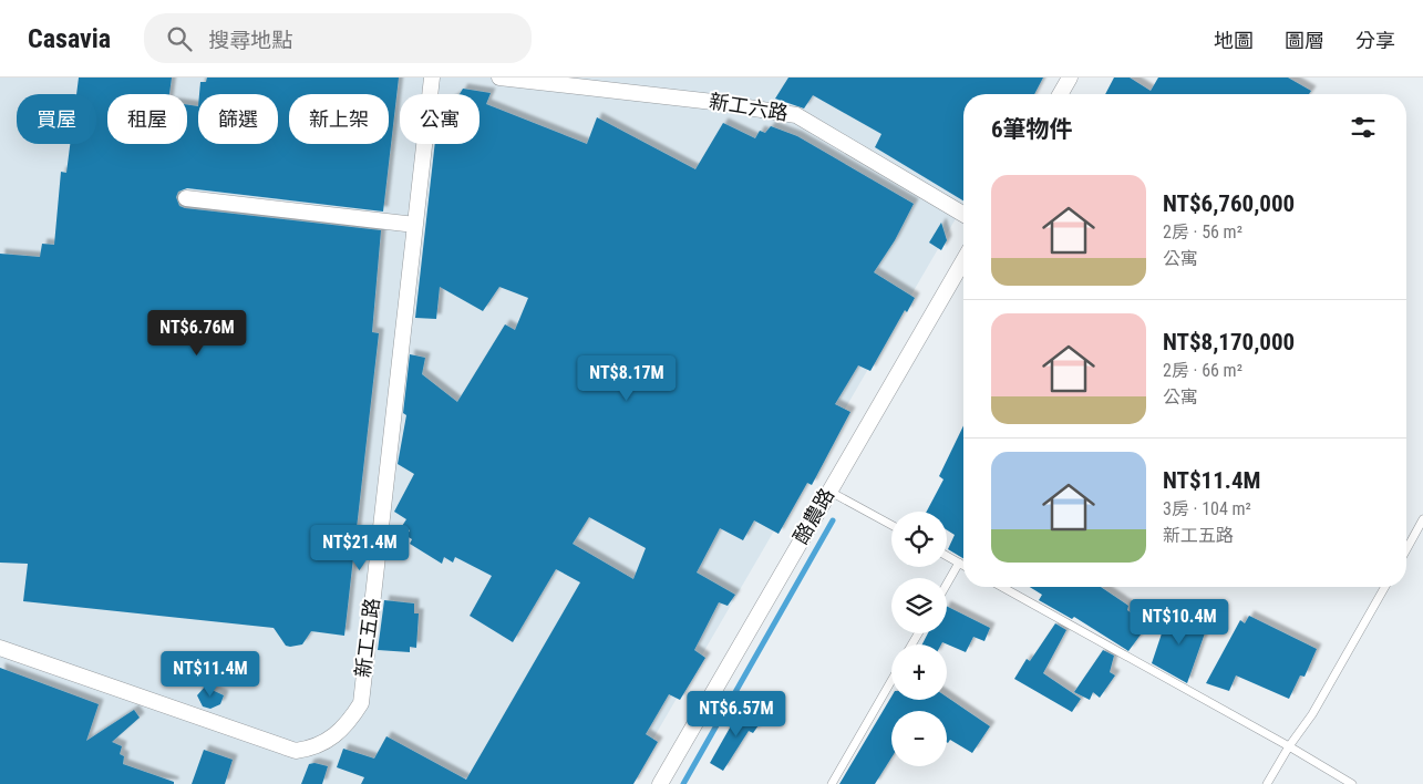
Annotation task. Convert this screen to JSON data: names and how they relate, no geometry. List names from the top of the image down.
{
  "streets": {
    "street": ["新工六路", "酪農路", "新工五路"]
  },
  "page": {
    "header": "Casavia",
    "search": "搜尋地點",
    "nav": ["地圖", "圖層", "分享"],
    "chip": [
      "買屋",
      "租屋",
      "篩選",
      "新上架",
      "公寓"
    ],
    "heading": "6筆物件",
    "list": [
      {
        "name": "NT$6,760,000",
        "note": "2房 · 56 m² · 公寓"
      },
      {
        "name": "NT$8,170,000",
        "note": "2房 · 66 m² · 公寓"
      },
      {
        "name": "NT$11.4M",
        "note": "3房 · 104 m² · 新工五路"
      }
    ],
    "price": [
      "NT$6.76M",
      "NT$8.17M",
      "NT$21.4M",
      "NT$10.4M",
      "NT$11.4M",
      "NT$6.57M"
    ],
    "map_buttons": ["+", "−"]
  }
}
